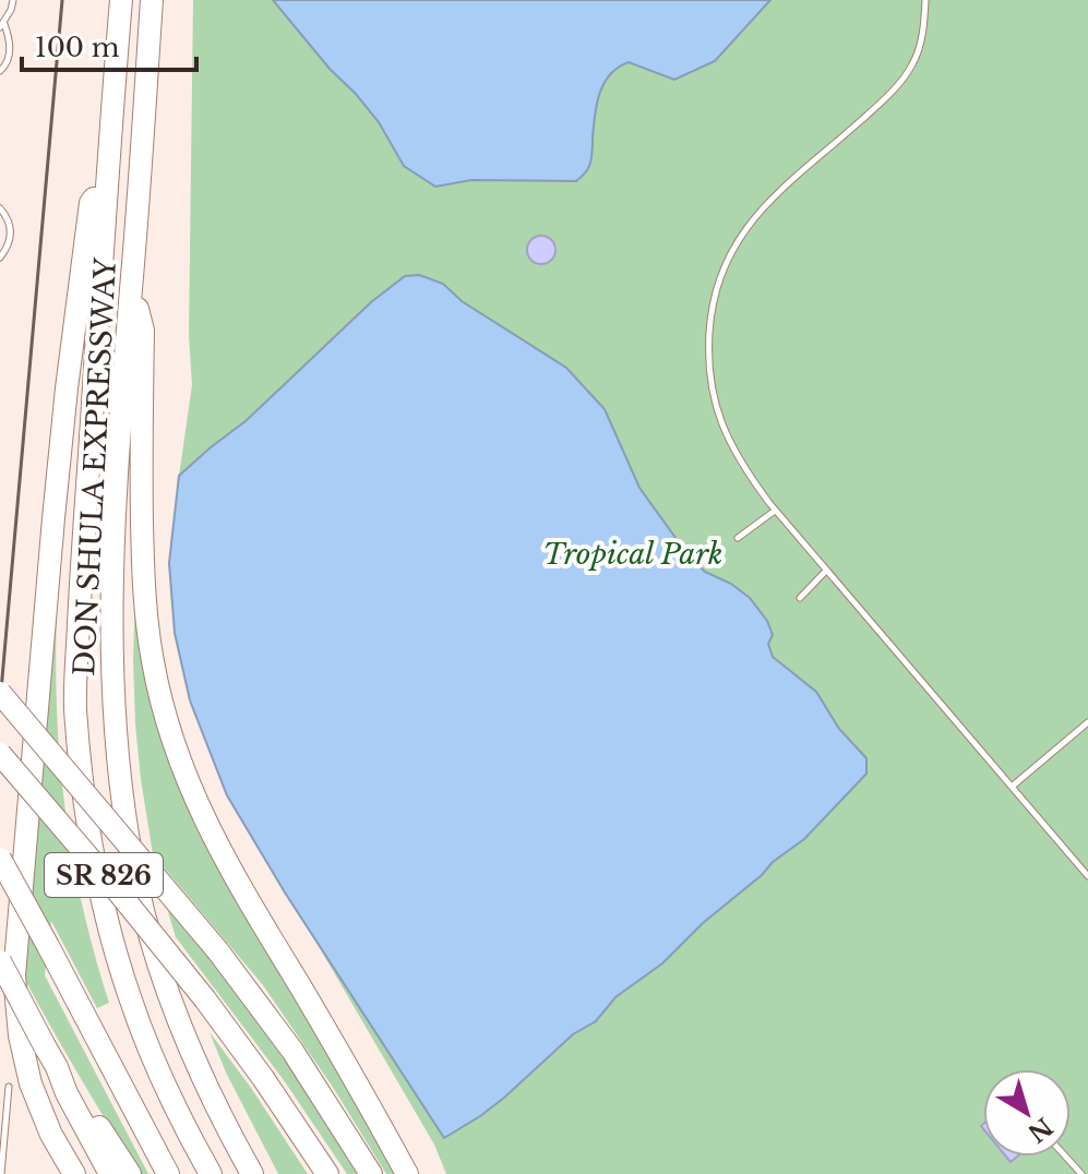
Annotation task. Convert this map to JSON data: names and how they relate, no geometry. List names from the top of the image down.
{
  "streets": {
    "highway": ["DON SHULA EXPRESSWAY", "SR 826"]
  },
  "parks": ["Tropical Park"],
  "scale_bar": "100 m",
  "north": "bottom right"
}
